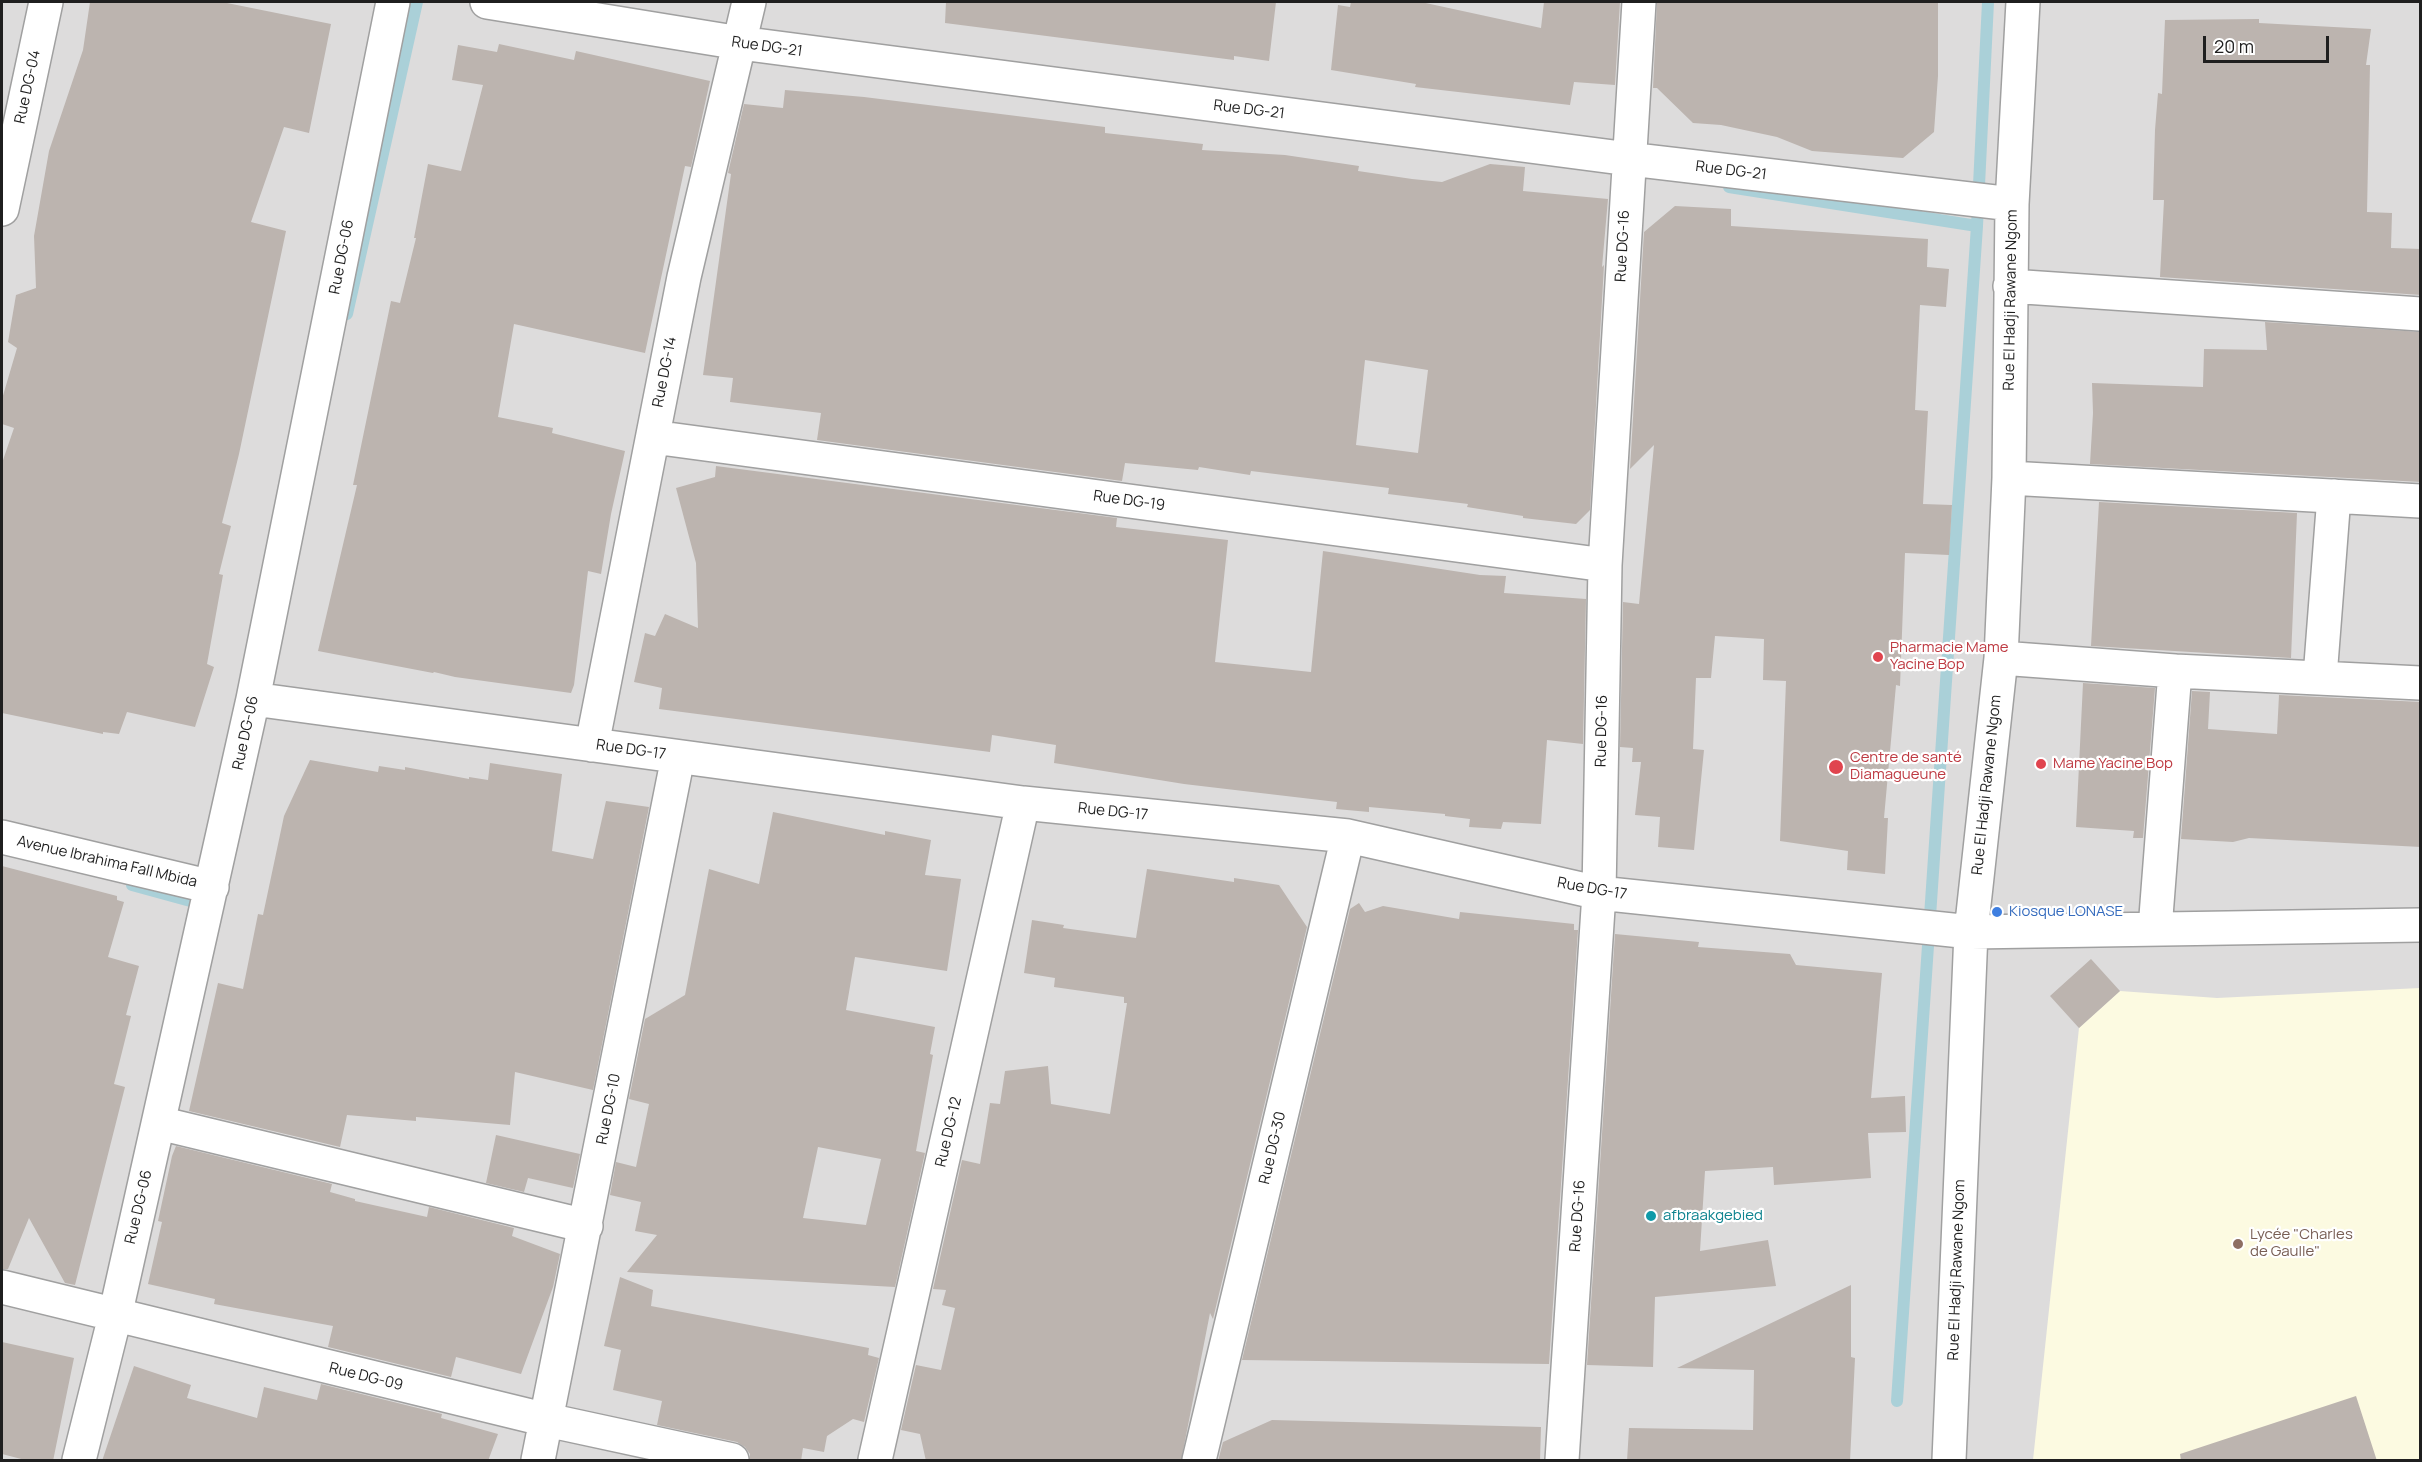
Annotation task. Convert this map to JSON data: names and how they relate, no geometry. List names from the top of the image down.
{
  "streets": {
    "street": [
      "Rue DG-21",
      "Rue DG-04",
      "Rue DG-16",
      "Rue DG-06",
      "Rue El Hadji Rawane Ngom",
      "Rue DG-14",
      "Rue DG-19",
      "Rue DG-17",
      "Avenue Ibrahima Fall Mbida",
      "Rue DG-10",
      "Rue DG-12",
      "Rue DG-30",
      "Rue DG-09"
    ]
  },
  "crossings": [
    ["Rue DG-21", "Rue DG-16"],
    ["Rue DG-21", "Rue El Hadji Rawane Ngom"],
    ["Rue DG-21", "Rue DG-14"],
    ["Rue DG-16", "Rue DG-19"],
    ["Rue DG-16", "Rue DG-17"],
    ["Rue DG-06", "Rue DG-17"],
    ["Rue DG-06", "Avenue Ibrahima Fall Mbida"],
    ["Rue DG-06", "Rue DG-09"],
    ["Rue El Hadji Rawane Ngom", "Rue DG-17"],
    ["Rue DG-14", "Rue DG-19"],
    ["Rue DG-14", "Rue DG-17"],
    ["Rue DG-17", "Rue DG-10"],
    ["Rue DG-17", "Rue DG-12"],
    ["Rue DG-17", "Rue DG-30"],
    ["Rue DG-10", "Rue DG-09"]
  ],
  "places": [
    "Pharmacie Mame Yacine Bop",
    "Mame Yacine Bop",
    "Centre de santé Diamagueune",
    "Kiosque LONASE",
    "afbraakgebied",
    "Lycée \"Charles de Gaulle\""
  ],
  "scale_bar": "20 m"
}
